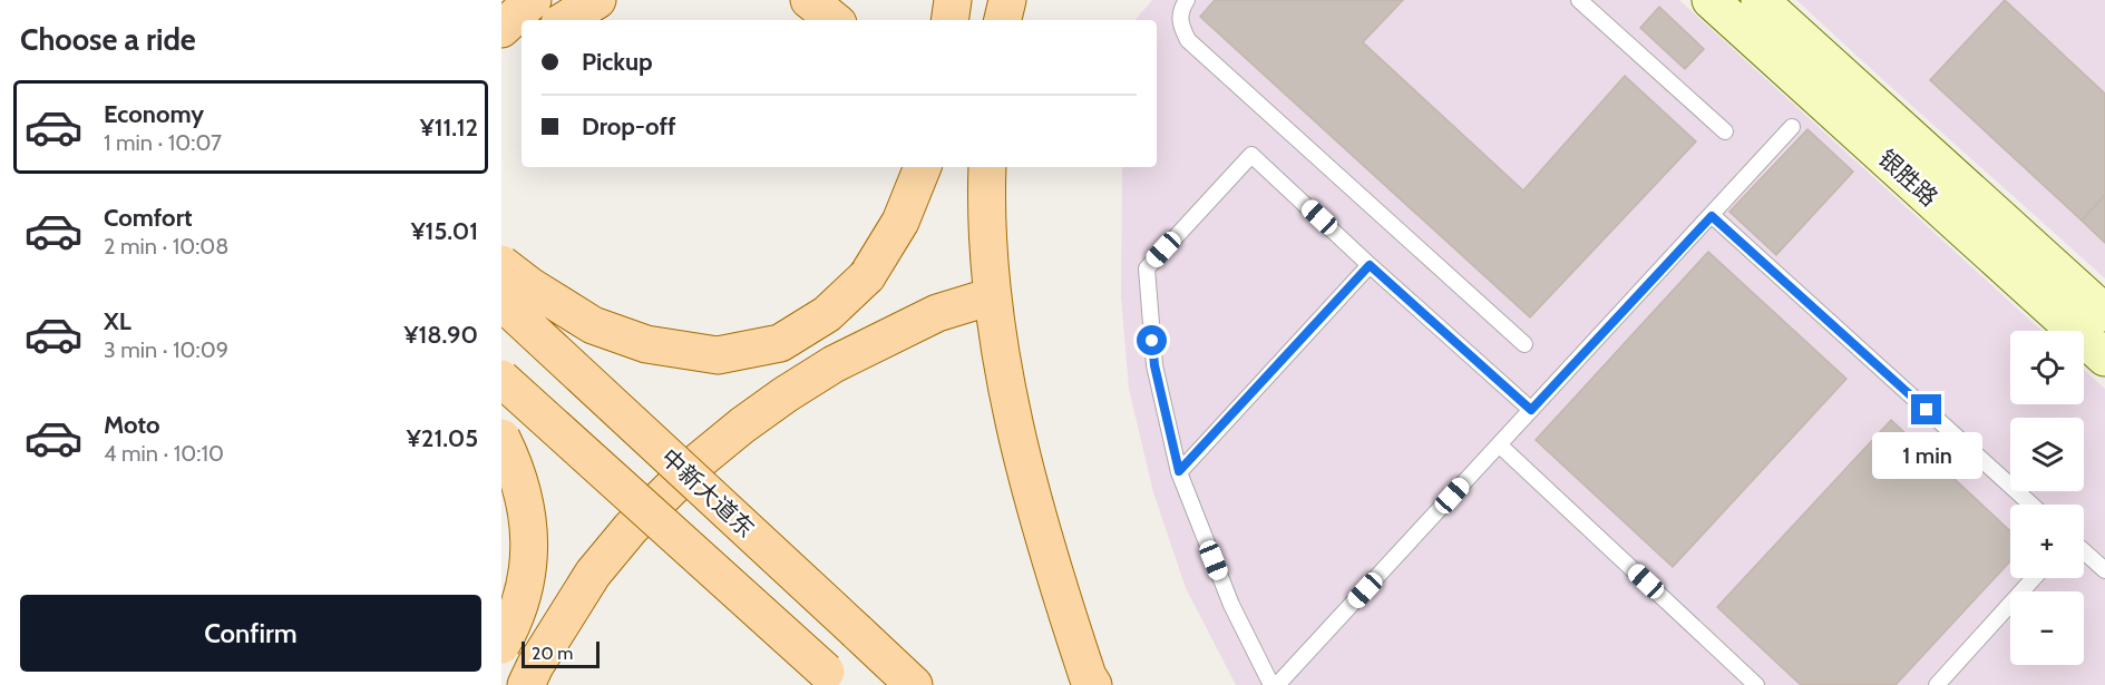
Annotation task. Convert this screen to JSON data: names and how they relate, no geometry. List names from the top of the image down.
{
  "streets": {
    "main road": ["中新大道东"],
    "street": ["银胜路"]
  },
  "scale_bar": "20 m",
  "page": {
    "heading": "Choose a ride",
    "banner": ["Pickup", "Drop-off"],
    "list": [
      {
        "name": "Economy",
        "note": "1 min · 10:07",
        "value": "¥11.12"
      },
      {
        "name": "Comfort",
        "note": "2 min · 10:08",
        "value": "¥15.01"
      },
      {
        "name": "XL",
        "note": "3 min · 10:09",
        "value": "¥18.90"
      },
      {
        "name": "Moto",
        "note": "4 min · 10:10",
        "value": "¥21.05"
      }
    ],
    "map_buttons": ["+", "−"],
    "bubble": "1 min",
    "buttons": "Confirm",
    "scale": "20 m"
  }
}
